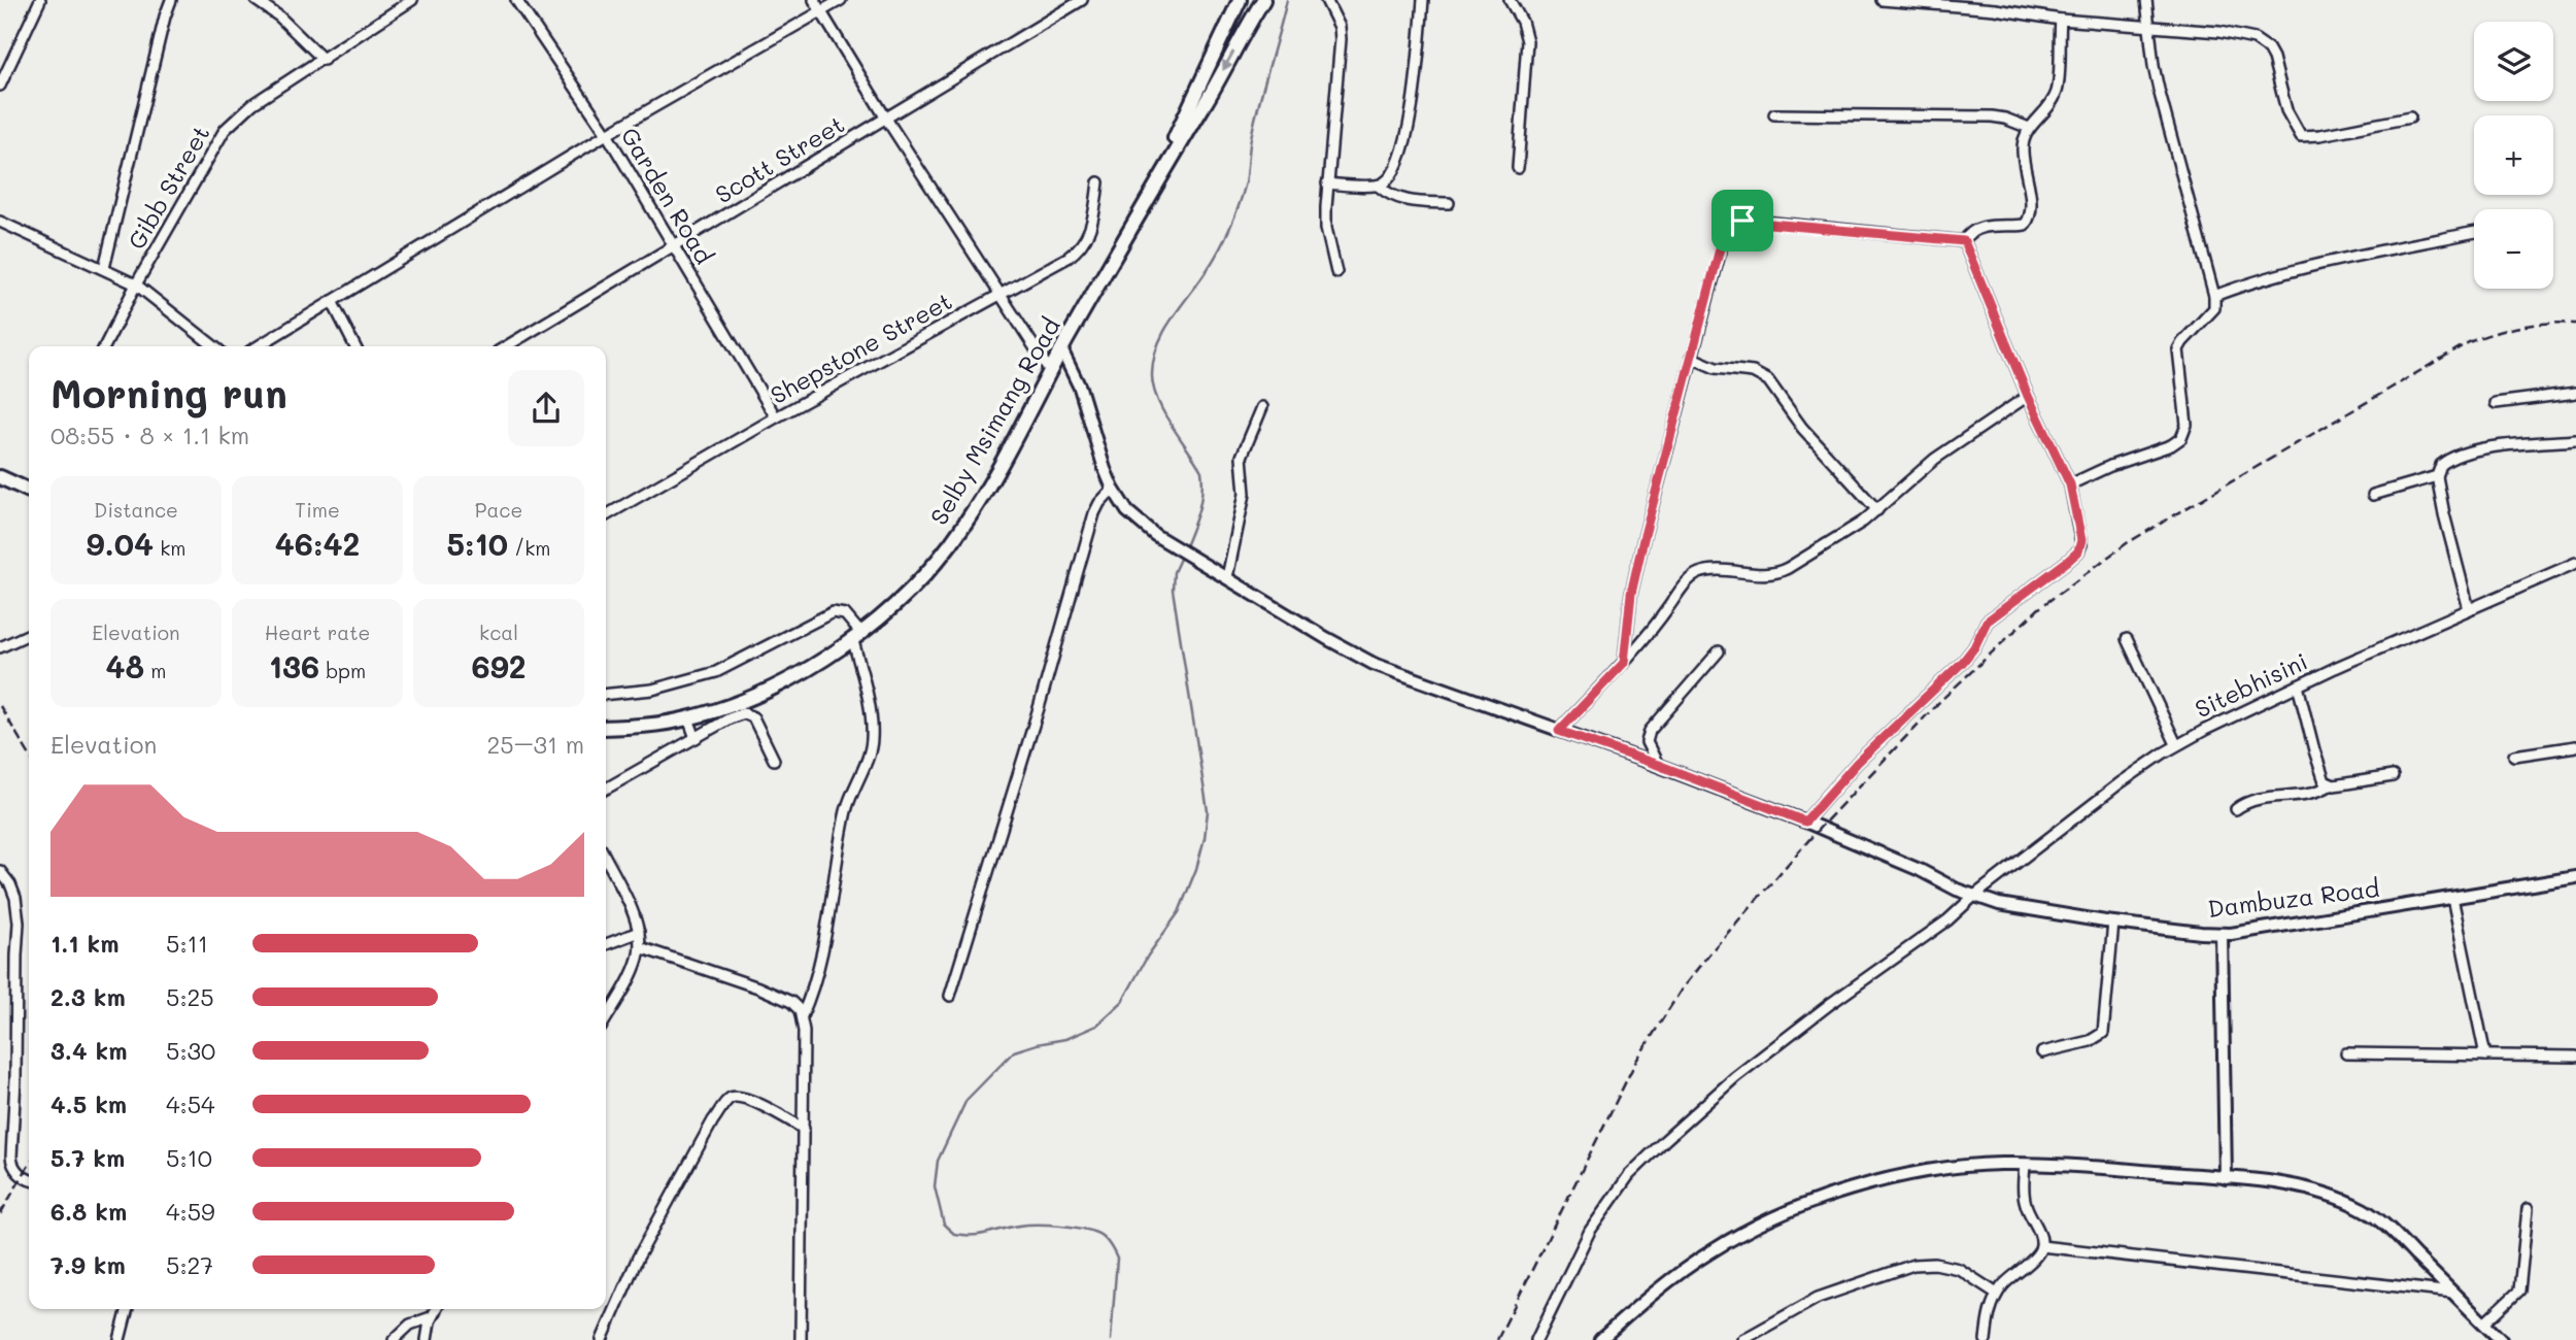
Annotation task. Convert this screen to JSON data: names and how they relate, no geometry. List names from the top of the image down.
{
  "streets": {
    "main road": ["Selby Msimang Road"],
    "street": [
      "Scott Street",
      "Gibb Street",
      "Garden Road",
      "Shepstone Street",
      "Sitebhisini",
      "Dambuza Road"
    ]
  },
  "crossings": [
    ["Scott Street", "Garden Road"],
    ["Garden Road", "Shepstone Street"],
    ["Selby Msimang Road", "Dambuza Road"],
    ["Sitebhisini", "Dambuza Road"]
  ],
  "page": {
    "map_buttons": ["+", "−"],
    "heading": ["Morning run", "08:55 · 8 × 1.1 km"],
    "stats": [
      ["Distance", "9.04 km"],
      ["Time", "46:42"],
      ["Pace", "5:10 /km"],
      ["Elevation", "48 m"],
      ["Heart rate", "136 bpm"],
      ["kcal", "692"]
    ],
    "chart": ["Elevation", "25–31 m"],
    "list": [
      {
        "name": "1.1 km",
        "note": "5:11"
      },
      {
        "name": "2.3 km",
        "note": "5:25"
      },
      {
        "name": "3.4 km",
        "note": "5:30"
      },
      {
        "name": "4.5 km",
        "note": "4:54"
      },
      {
        "name": "5.7 km",
        "note": "5:10"
      },
      {
        "name": "6.8 km",
        "note": "4:59"
      },
      {
        "name": "7.9 km",
        "note": "5:27"
      }
    ]
  }
}
